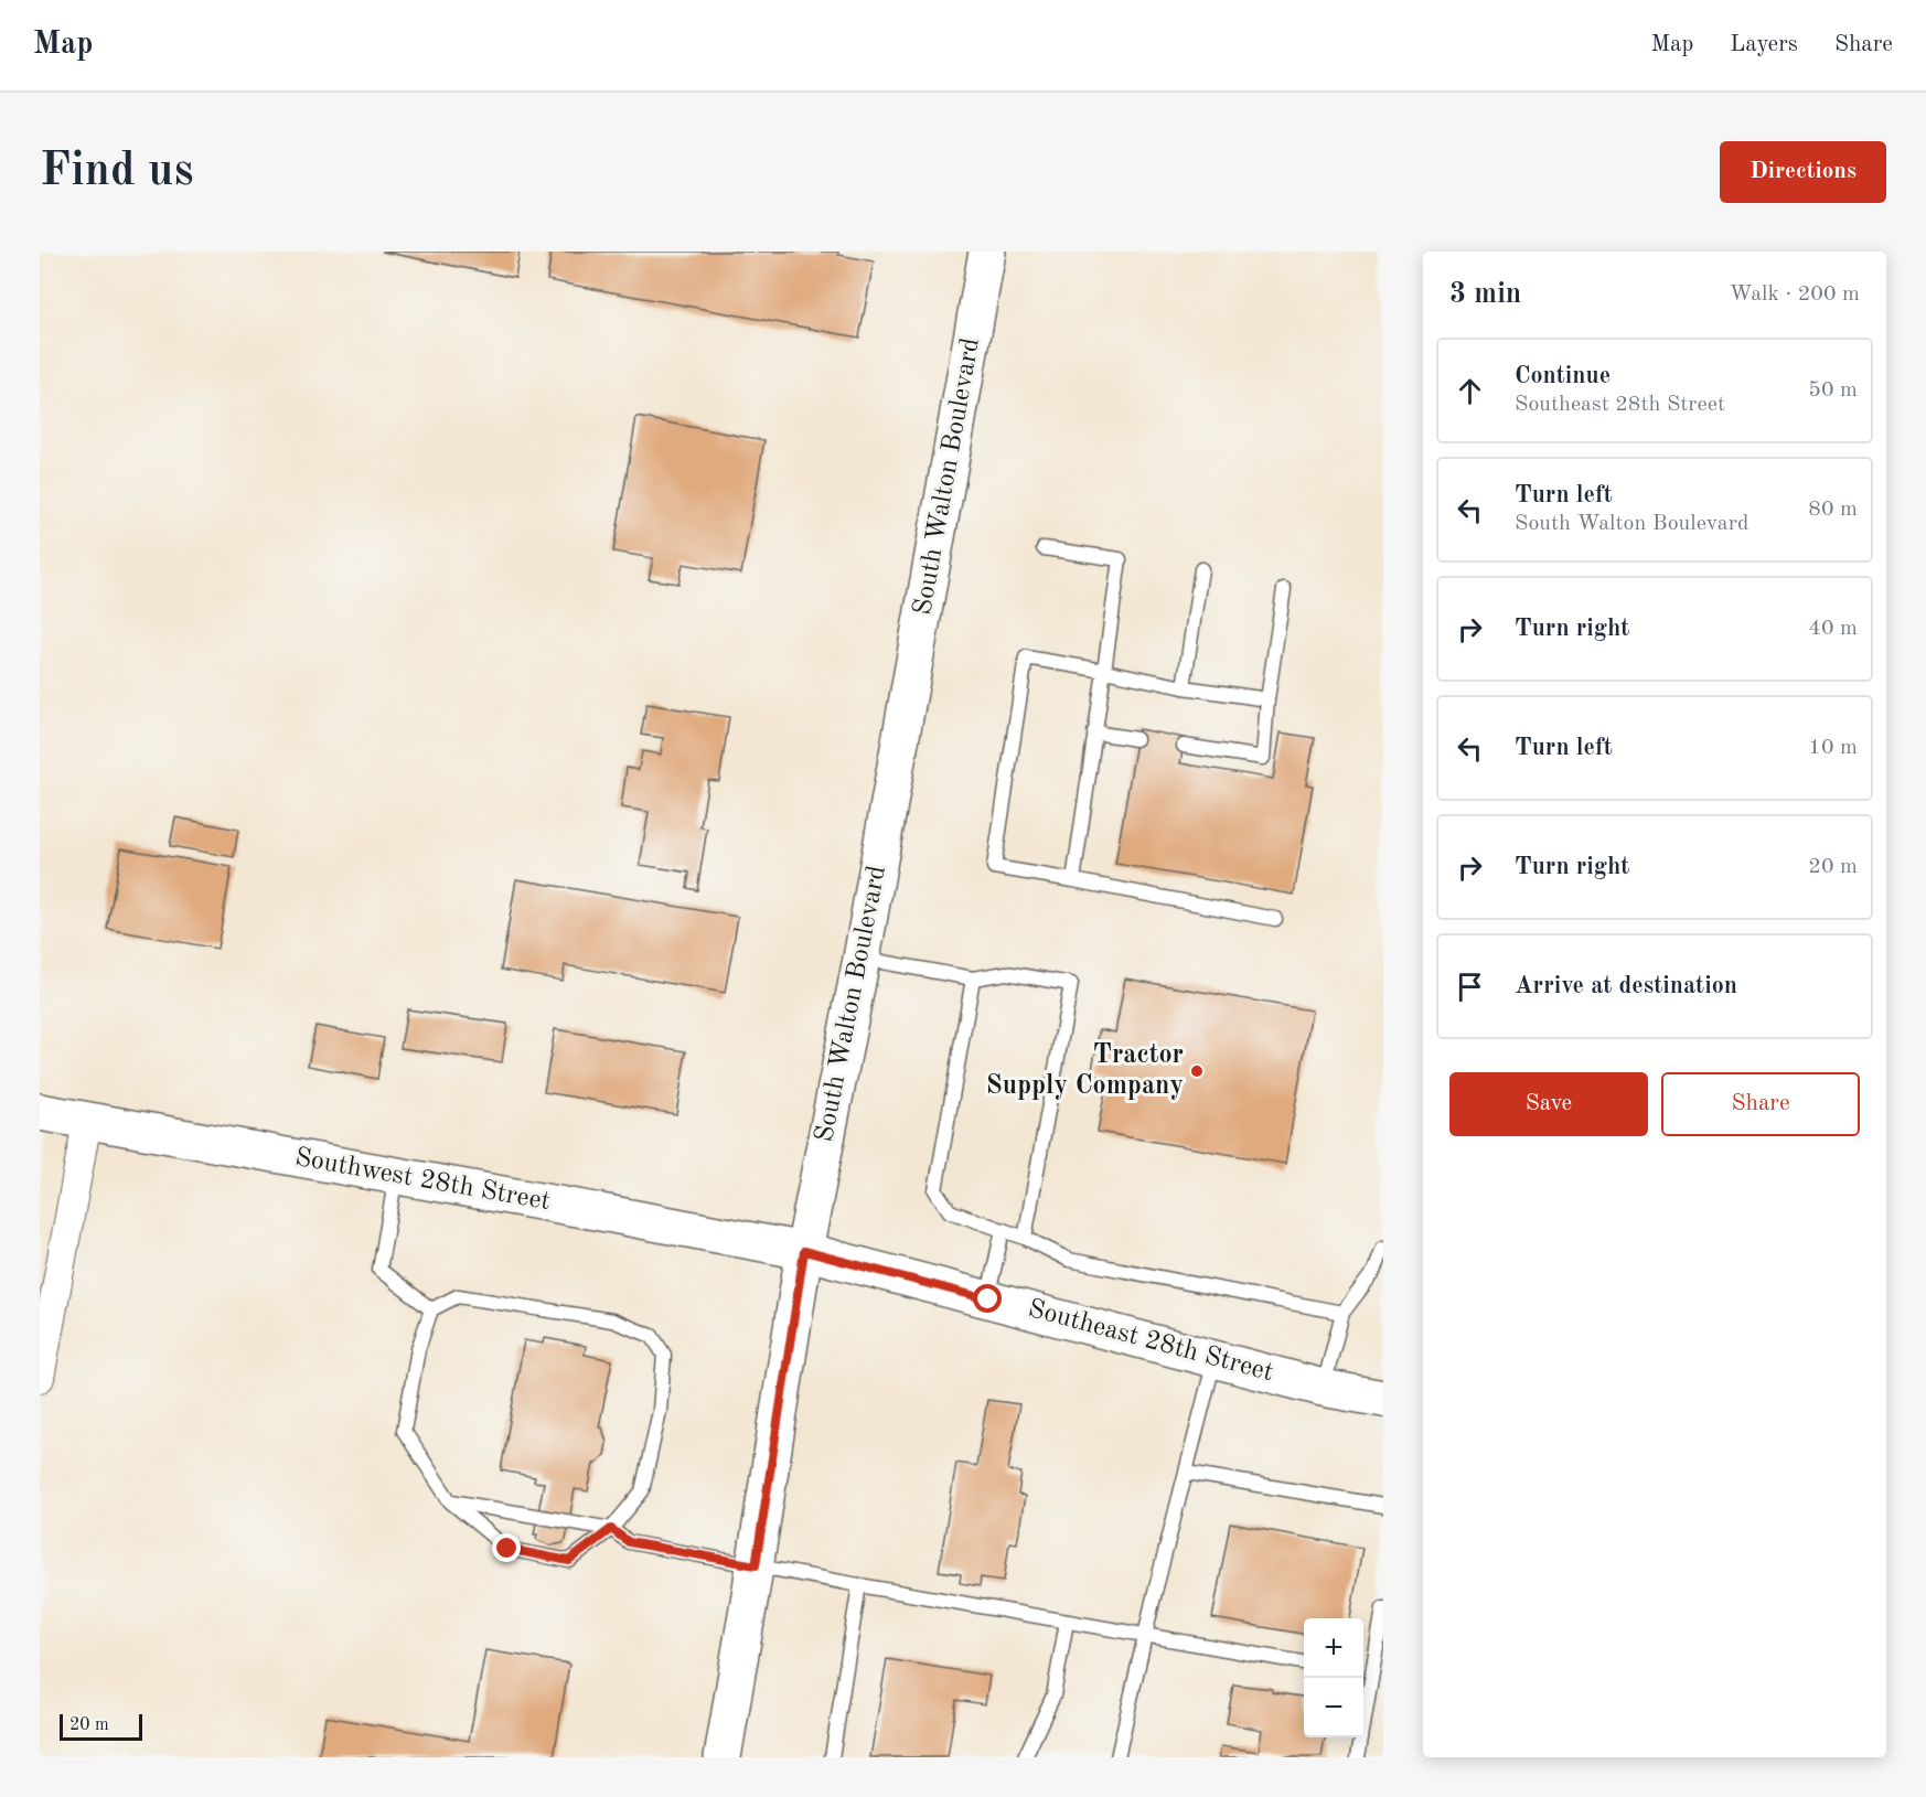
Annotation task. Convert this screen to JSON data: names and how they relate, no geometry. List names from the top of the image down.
{
  "streets": {
    "main road": ["South Walton Boulevard", "Southwest 28th Street", "Southeast 28th Street"]
  },
  "crossings": [
    ["South Walton Boulevard", "Southwest 28th Street"],
    ["South Walton Boulevard", "Southeast 28th Street"],
    ["Southwest 28th Street", "Southeast 28th Street"]
  ],
  "places": ["Tractor Supply Company"],
  "scale_bar": "20 m",
  "page": {
    "header": "Map",
    "nav": ["Map", "Layers", "Share"],
    "buttons": [
      "Directions",
      ["Save", "Share"]
    ],
    "title": "Find us",
    "heading": ["3 min", "Walk · 200 m"],
    "list": [
      ["Continue", "Southeast 28th Street", "50 m"],
      ["Turn left", "South Walton Boulevard", "80 m"],
      ["Turn right", "40 m"],
      ["Turn left", "10 m"],
      ["Turn right", "20 m"],
      "Arrive at destination"
    ],
    "map_buttons": ["+", "−"],
    "scale": "20 m"
  }
}
